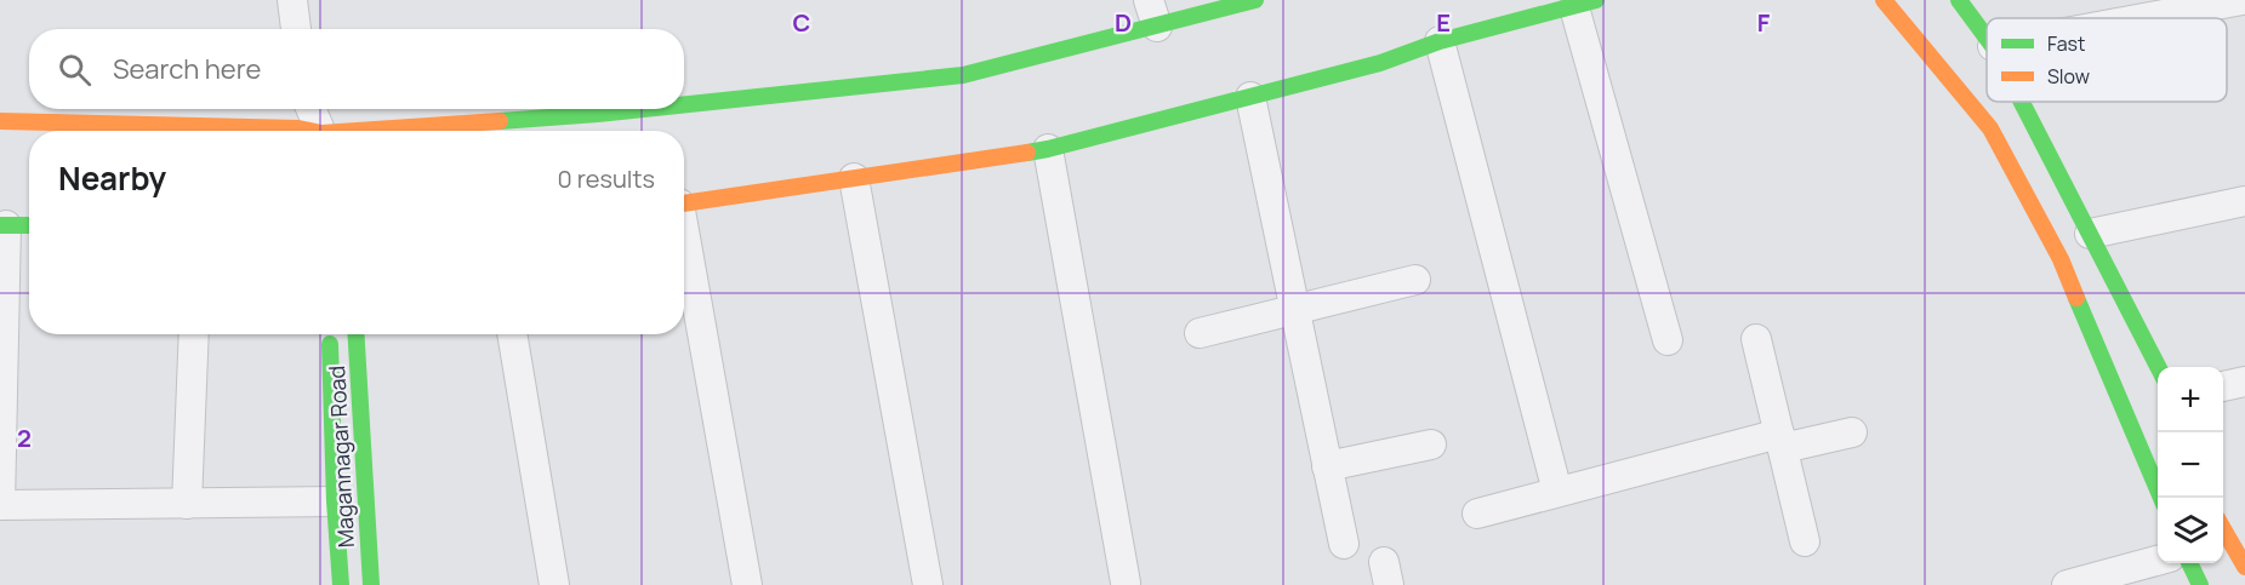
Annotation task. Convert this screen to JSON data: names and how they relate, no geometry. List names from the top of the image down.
{
  "streets": {
    "main road": ["Magannagar Road"]
  },
  "legend": ["Fast", "Slow"],
  "page": {
    "search": "Search here",
    "heading": ["Nearby", "0 results"],
    "map_buttons": ["+", "−"]
  },
  "grid": {
    "columns": [
      "C",
      "D",
      "E",
      "F"
    ],
    "rows": ["2"]
  }
}
